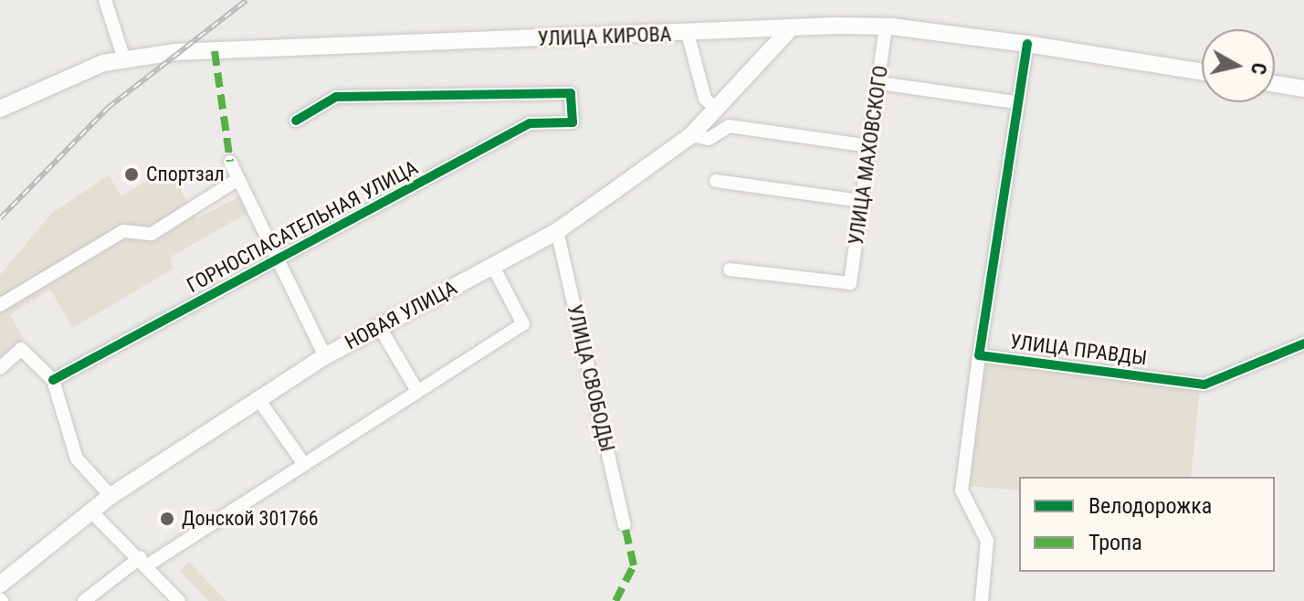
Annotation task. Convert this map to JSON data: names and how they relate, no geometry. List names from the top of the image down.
{
  "streets": {
    "main road": ["УЛИЦА КИРОВА", "НОВАЯ УЛИЦА"],
    "street": [
      "УЛИЦА МАХОВСКОГО",
      "ГОРНОСПАСАТЕЛЬНАЯ УЛИЦА",
      "УЛИЦА ПРАВДЫ",
      "УЛИЦА СВОБОДЫ"
    ]
  },
  "crossings": [
    ["УЛИЦА КИРОВА", "УЛИЦА МАХОВСКОГО"],
    ["УЛИЦА КИРОВА", "НОВАЯ УЛИЦА"],
    ["УЛИЦА КИРОВА", "УЛИЦА ПРАВДЫ"],
    ["НОВАЯ УЛИЦА", "УЛИЦА СВОБОДЫ"]
  ],
  "places": ["Спортзал", "Донской 301766"],
  "legend": ["Велодорожка", "Тропа"],
  "north": "right"
}
